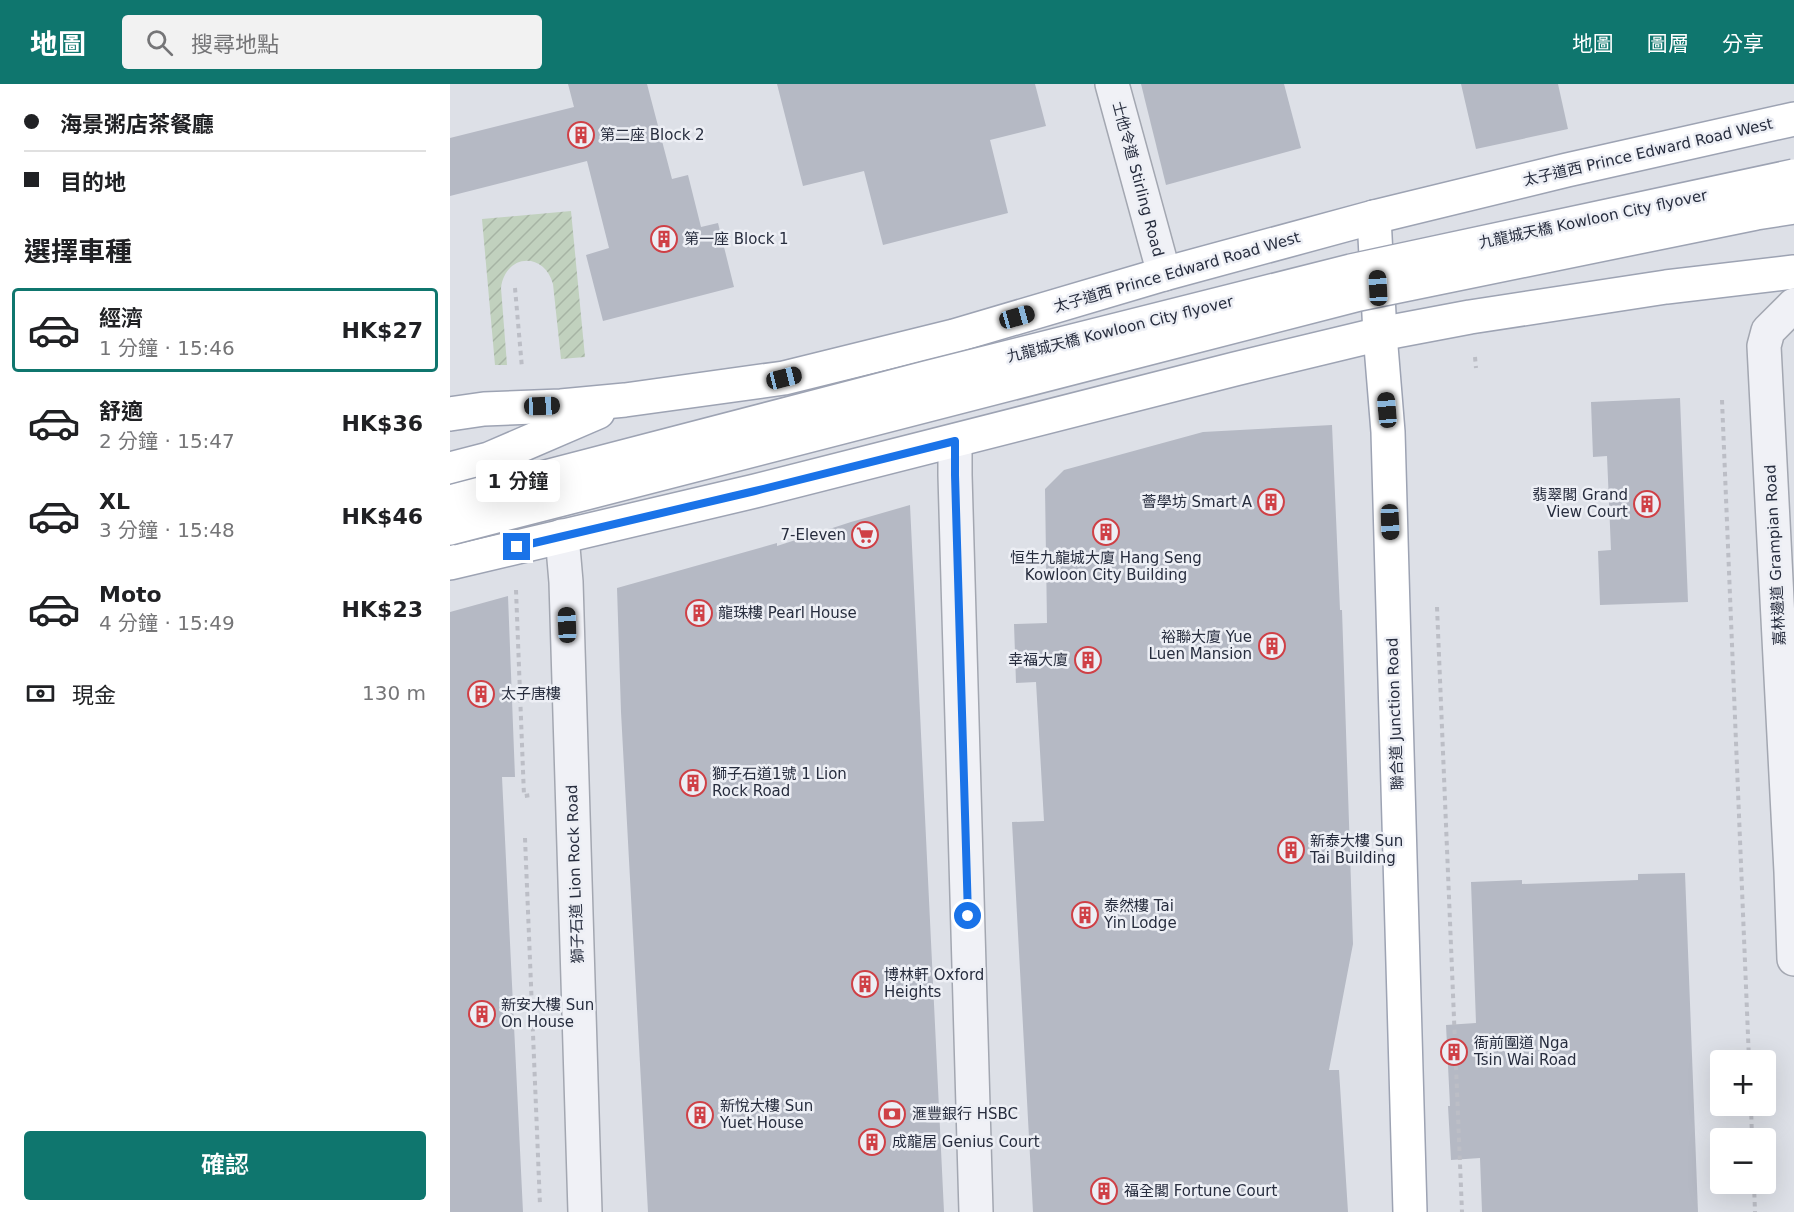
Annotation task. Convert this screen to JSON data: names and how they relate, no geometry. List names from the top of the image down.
{
  "streets": {
    "main road": ["太子道西 Prince Edward Road West", "九龍城天橋 Kowloon City flyover", "聯合道 Junction Road"],
    "street": ["士他令道 Stirling Road", "嘉林邊道 Grampian Road", "獅子石道 Lion Rock Road"]
  },
  "crossings": [
    ["太子道西 Prince Edward Road West", "士他令道 Stirling Road"],
    ["太子道西 Prince Edward Road West", "聯合道 Junction Road"]
  ],
  "places": {
    "building": [
      "第二座 Block 2",
      "第一座 Block 1",
      "薈學坊 Smart A",
      "翡翠閣 Grand View Court",
      "恒生九龍城大廈 Hang Seng Kowloon City Building",
      "龍珠樓 Pearl House",
      "裕聯大廈 Yue Luen Mansion",
      "幸福大廈",
      "太子唐樓",
      "獅子石道1號 1 Lion Rock Road",
      "新泰大樓 Sun Tai Building",
      "泰然樓 Tai Yin Lodge",
      "博林軒 Oxford Heights",
      "新安大樓 Sun On House",
      "衙前圍道 Nga Tsin Wai Road",
      "新悅大樓 Sun Yuet House",
      "成龍居 Genius Court",
      "福全閣 Fortune Court"
    ],
    "supermarket": ["7-Eleven"],
    "bank": ["滙豐銀行 HSBC"]
  },
  "page": {
    "header": "地圖",
    "search": "搜尋地點",
    "nav": ["地圖", "圖層", "分享"],
    "banner": ["海景粥店茶餐廳", "目的地"],
    "heading": "選擇車種",
    "list": [
      {
        "name": "經濟",
        "note": "1 分鐘 · 15:46",
        "value": "HK$27"
      },
      {
        "name": "舒適",
        "note": "2 分鐘 · 15:47",
        "value": "HK$36"
      },
      {
        "name": "XL",
        "note": "3 分鐘 · 15:48",
        "value": "HK$46"
      },
      {
        "name": "Moto",
        "note": "4 分鐘 · 15:49",
        "value": "HK$23"
      }
    ],
    "bubble": "1 分鐘",
    "pay": ["現金", "130 m"],
    "map_buttons": ["+", "−"],
    "buttons": "確認"
  }
}
